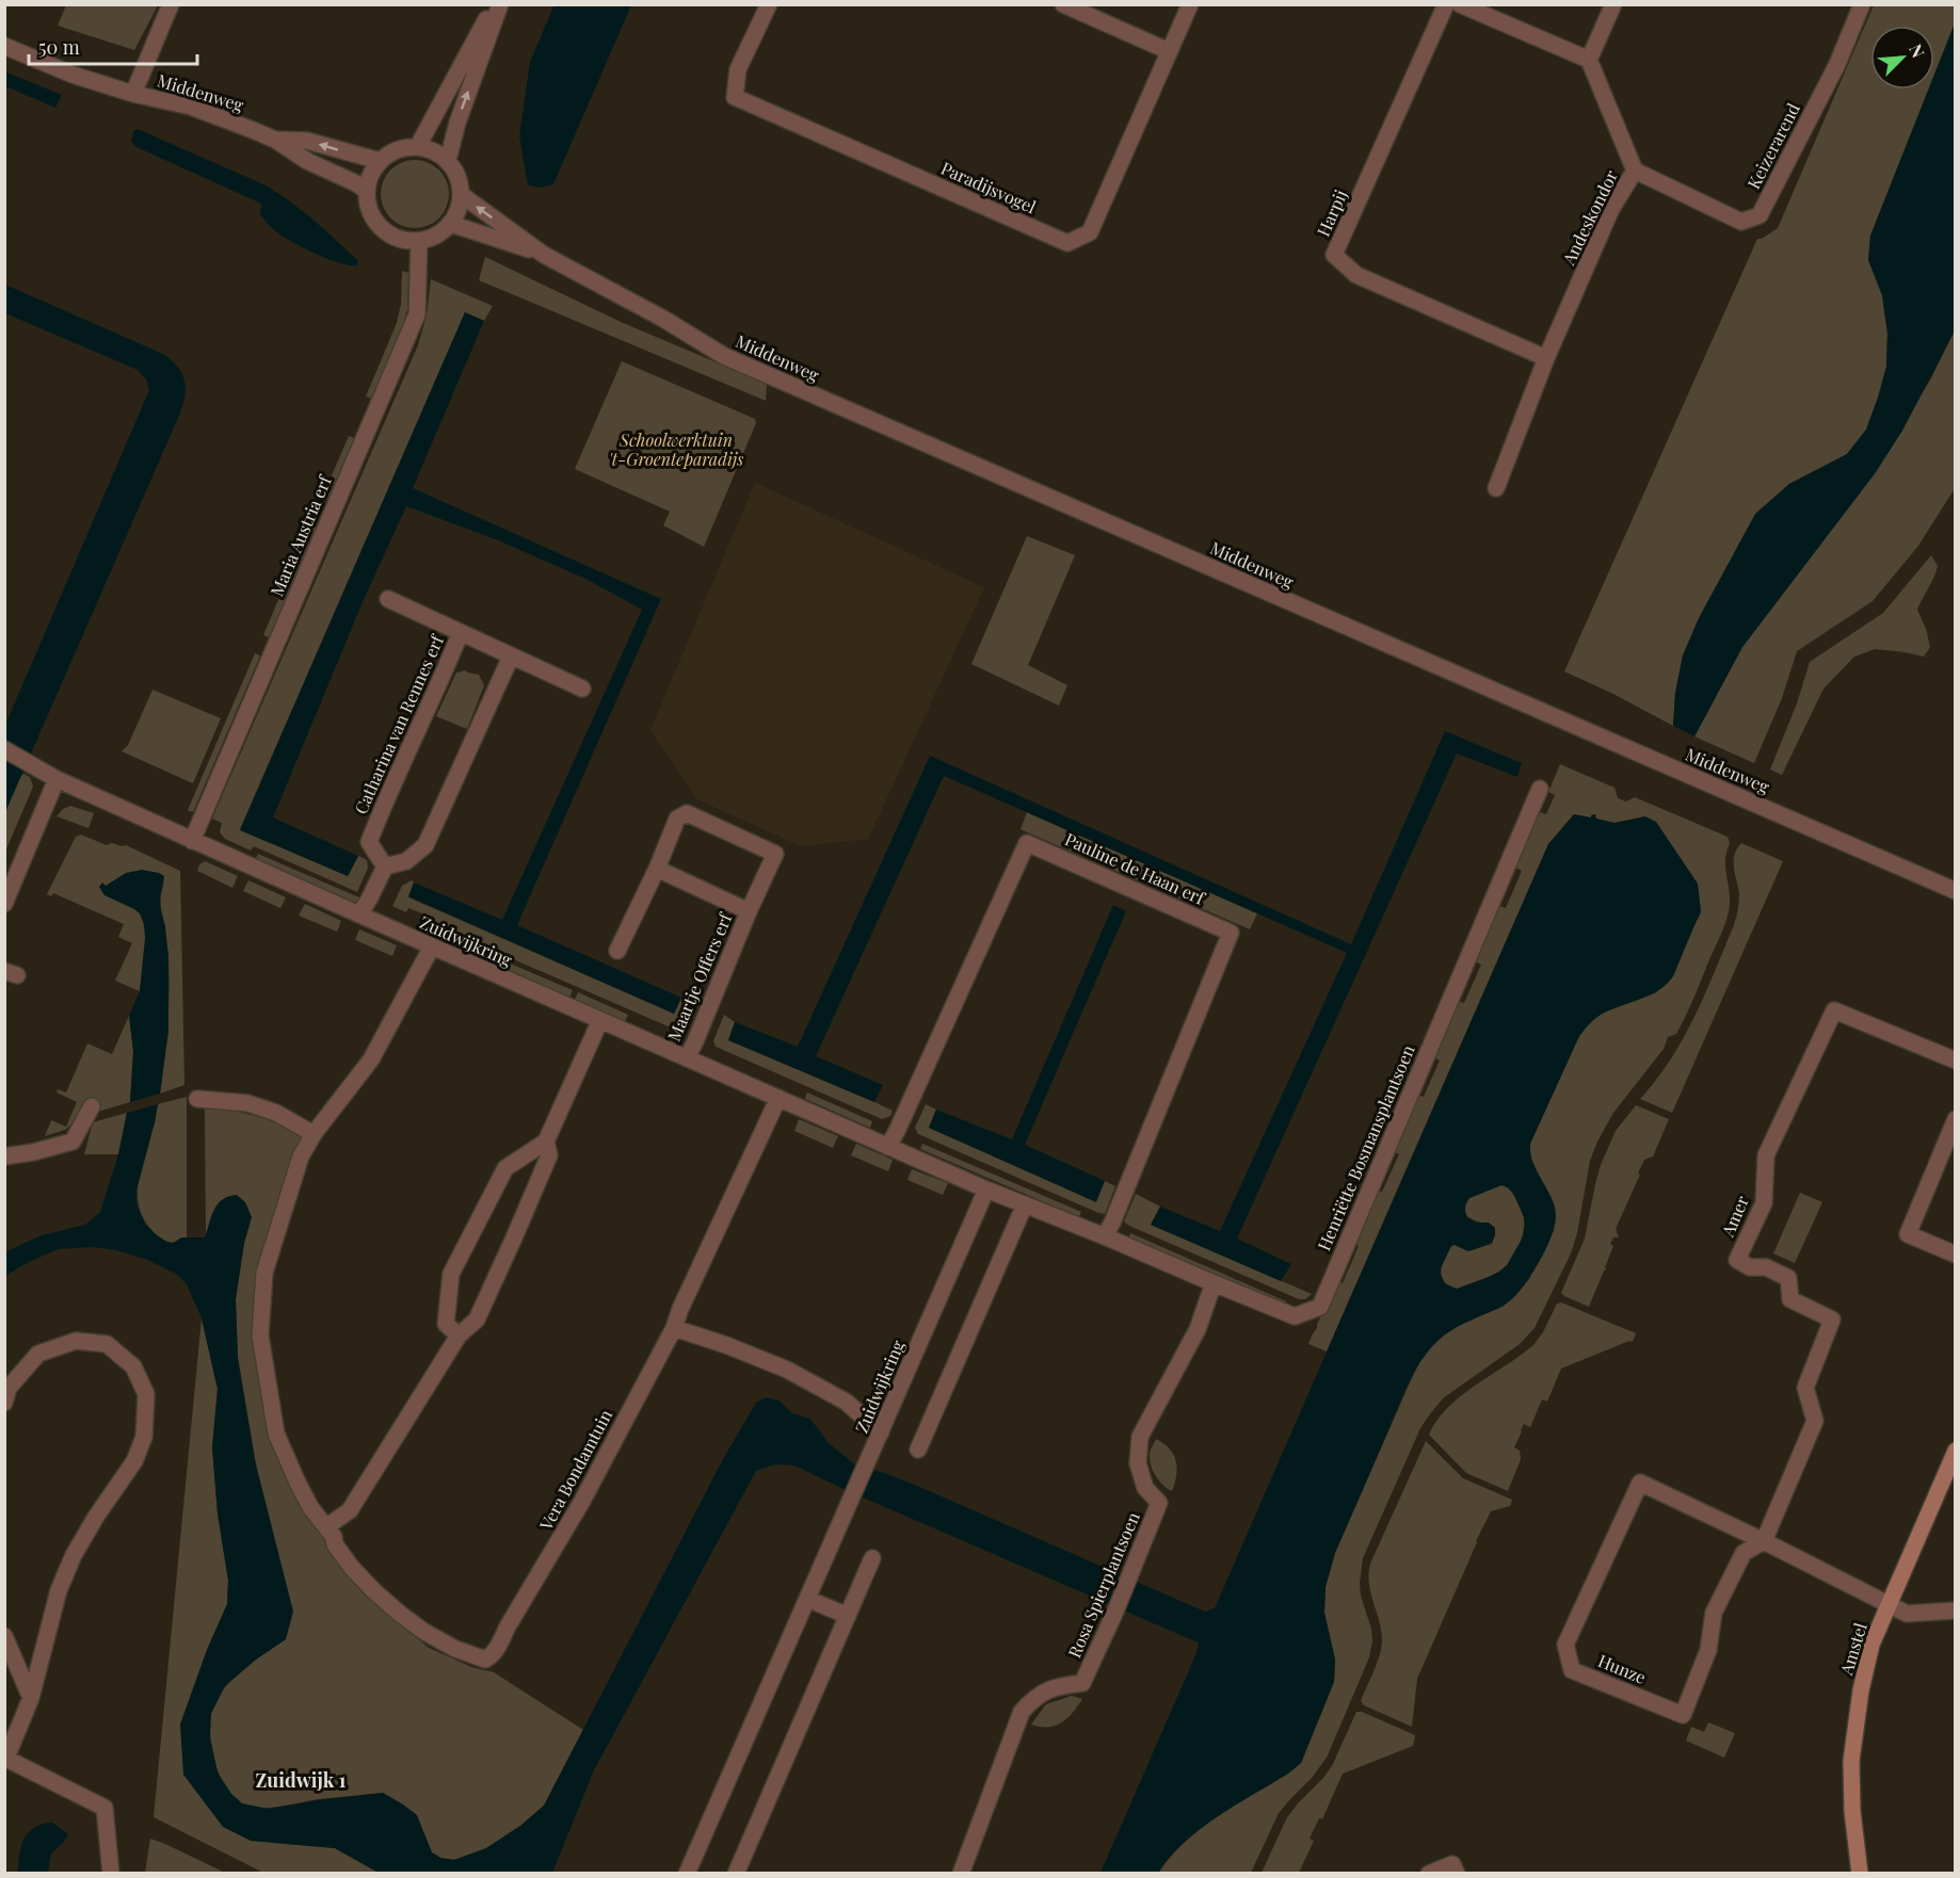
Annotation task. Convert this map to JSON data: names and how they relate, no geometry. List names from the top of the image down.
{
  "streets": {
    "street": [
      "Middenweg",
      "Keizerarend",
      "Paradijsvogel",
      "Harpij",
      "Andeskondor",
      "Maria Austria erf",
      "Catharina van Rennes erf",
      "Pauline de Haan erf",
      "Zuidwijkring",
      "Maartje Offers erf",
      "Henriëtte Bosmansplantsoen",
      "Amer",
      "Vera Bondamtuin",
      "Rosa Spierplantsoen",
      "Amstel",
      "Hunze"
    ]
  },
  "crossings": [
    ["Middenweg", "Maria Austria erf"],
    ["Keizerarend", "Andeskondor"],
    ["Harpij", "Andeskondor"],
    ["Maria Austria erf", "Zuidwijkring"],
    ["Pauline de Haan erf", "Zuidwijkring"],
    ["Pauline de Haan erf", "Henriëtte Bosmansplantsoen"],
    ["Zuidwijkring", "Maartje Offers erf"],
    ["Zuidwijkring", "Henriëtte Bosmansplantsoen"],
    ["Zuidwijkring", "Vera Bondamtuin"],
    ["Henriëtte Bosmansplantsoen", "Rosa Spierplantsoen"],
    ["Amer", "Hunze"],
    ["Amstel", "Hunze"]
  ],
  "districts": ["Zuidwijk 1"],
  "parks": ["Schoolwerktuin 't-Groenteparadijs"],
  "scale_bar": "50 m",
  "north": "top right"
}
